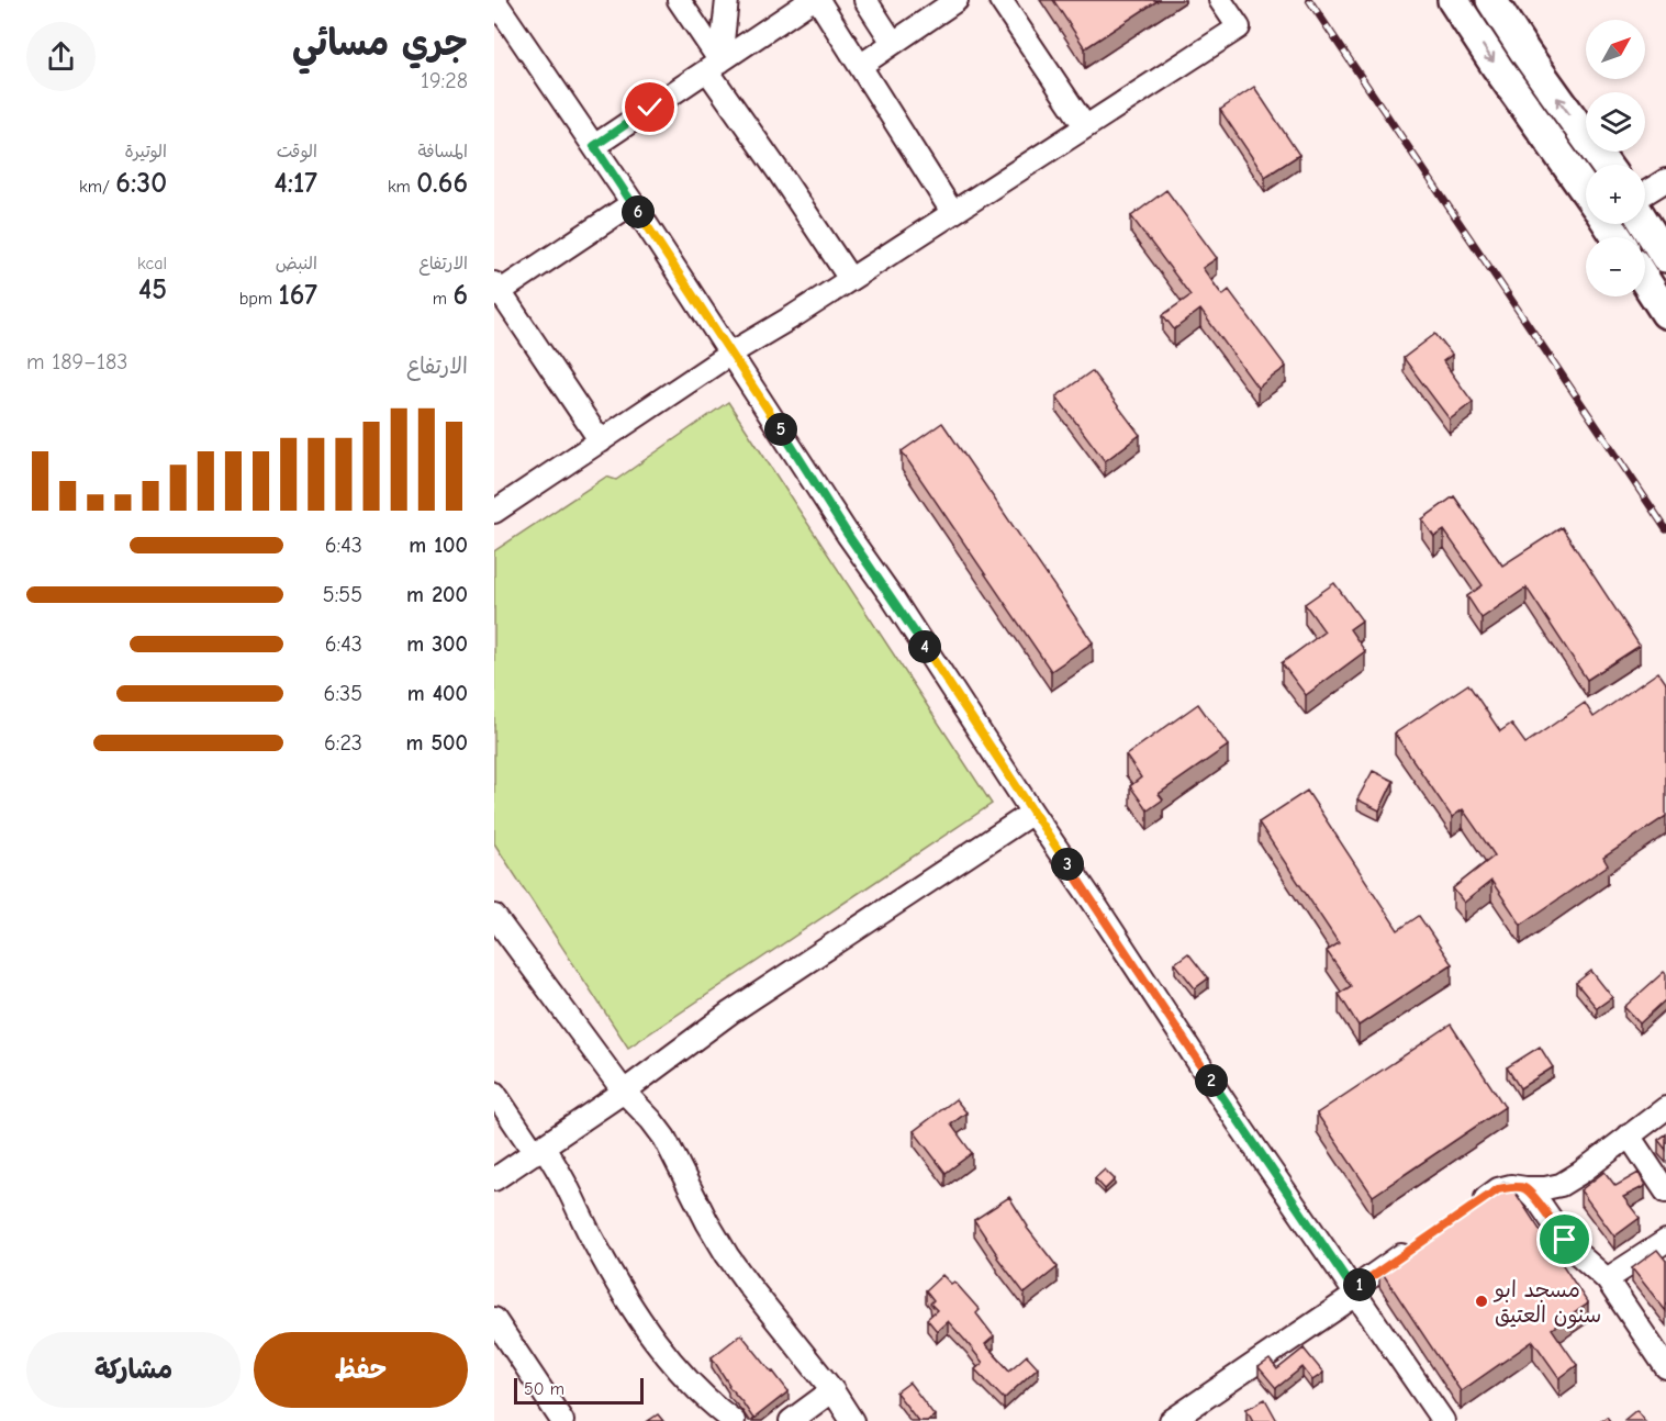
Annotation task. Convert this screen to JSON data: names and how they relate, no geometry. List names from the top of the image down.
{
  "places": ["مسجد ابو سنون العتيق"],
  "scale_bar": "50 m",
  "north": "top right",
  "page": {
    "heading": ["جري مسائي", "19:28"],
    "map_buttons": ["+", "−"],
    "stats": [
      ["المسافة", "0.66 km"],
      ["الوقت", "4:17"],
      ["الوتيرة", "6:30 /km"],
      ["الارتفاع", "6 m"],
      ["النبض", "167 bpm"],
      ["kcal", "45"]
    ],
    "pins": [
      "6",
      "5",
      "4",
      "3",
      "2",
      "1"
    ],
    "chart": ["الارتفاع", "183–189 m"],
    "list": [
      {
        "name": "100 m",
        "note": "6:43"
      },
      {
        "name": "200 m",
        "note": "5:55"
      },
      {
        "name": "300 m",
        "note": "6:43"
      },
      {
        "name": "400 m",
        "note": "6:35"
      },
      {
        "name": "500 m",
        "note": "6:23"
      }
    ],
    "buttons": ["حفظ", "مشاركة"],
    "scale": "50 m"
  }
}
